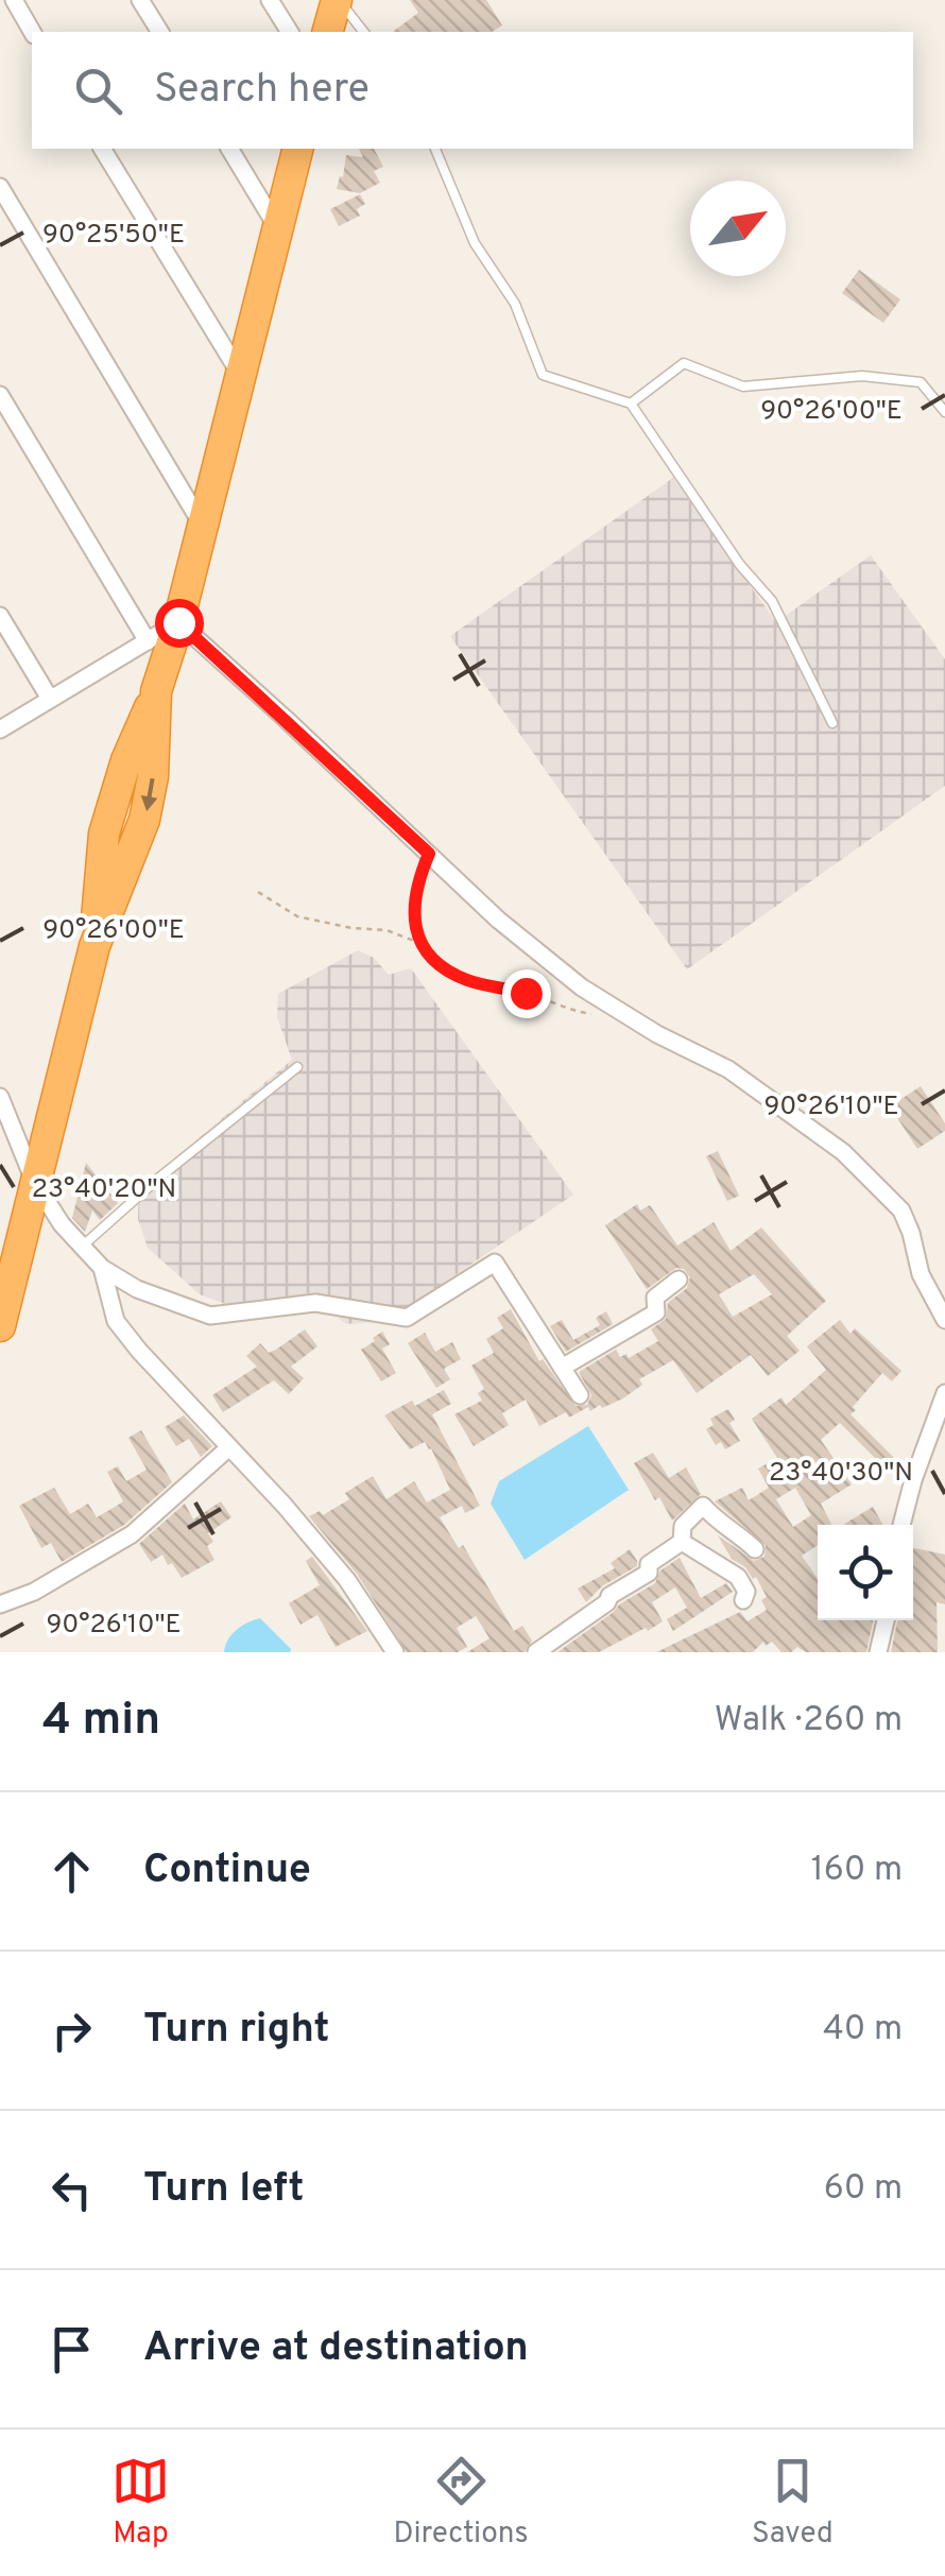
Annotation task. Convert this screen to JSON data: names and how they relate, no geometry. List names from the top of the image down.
{
  "north": "top right",
  "page": {
    "search": "Search here",
    "heading": ["4 min", "Walk · 260 m"],
    "list": [
      ["Continue", "160 m"],
      ["Turn right", "40 m"],
      ["Turn left", "60 m"],
      "Arrive at destination"
    ],
    "nav": ["Map", "Directions", "Saved"]
  },
  "coordinates": [
    "90°25'50\"E",
    "90°26'00\"E",
    "90°26'10\"E",
    "23°40'20\"N",
    "23°40'30\"N"
  ]
}
